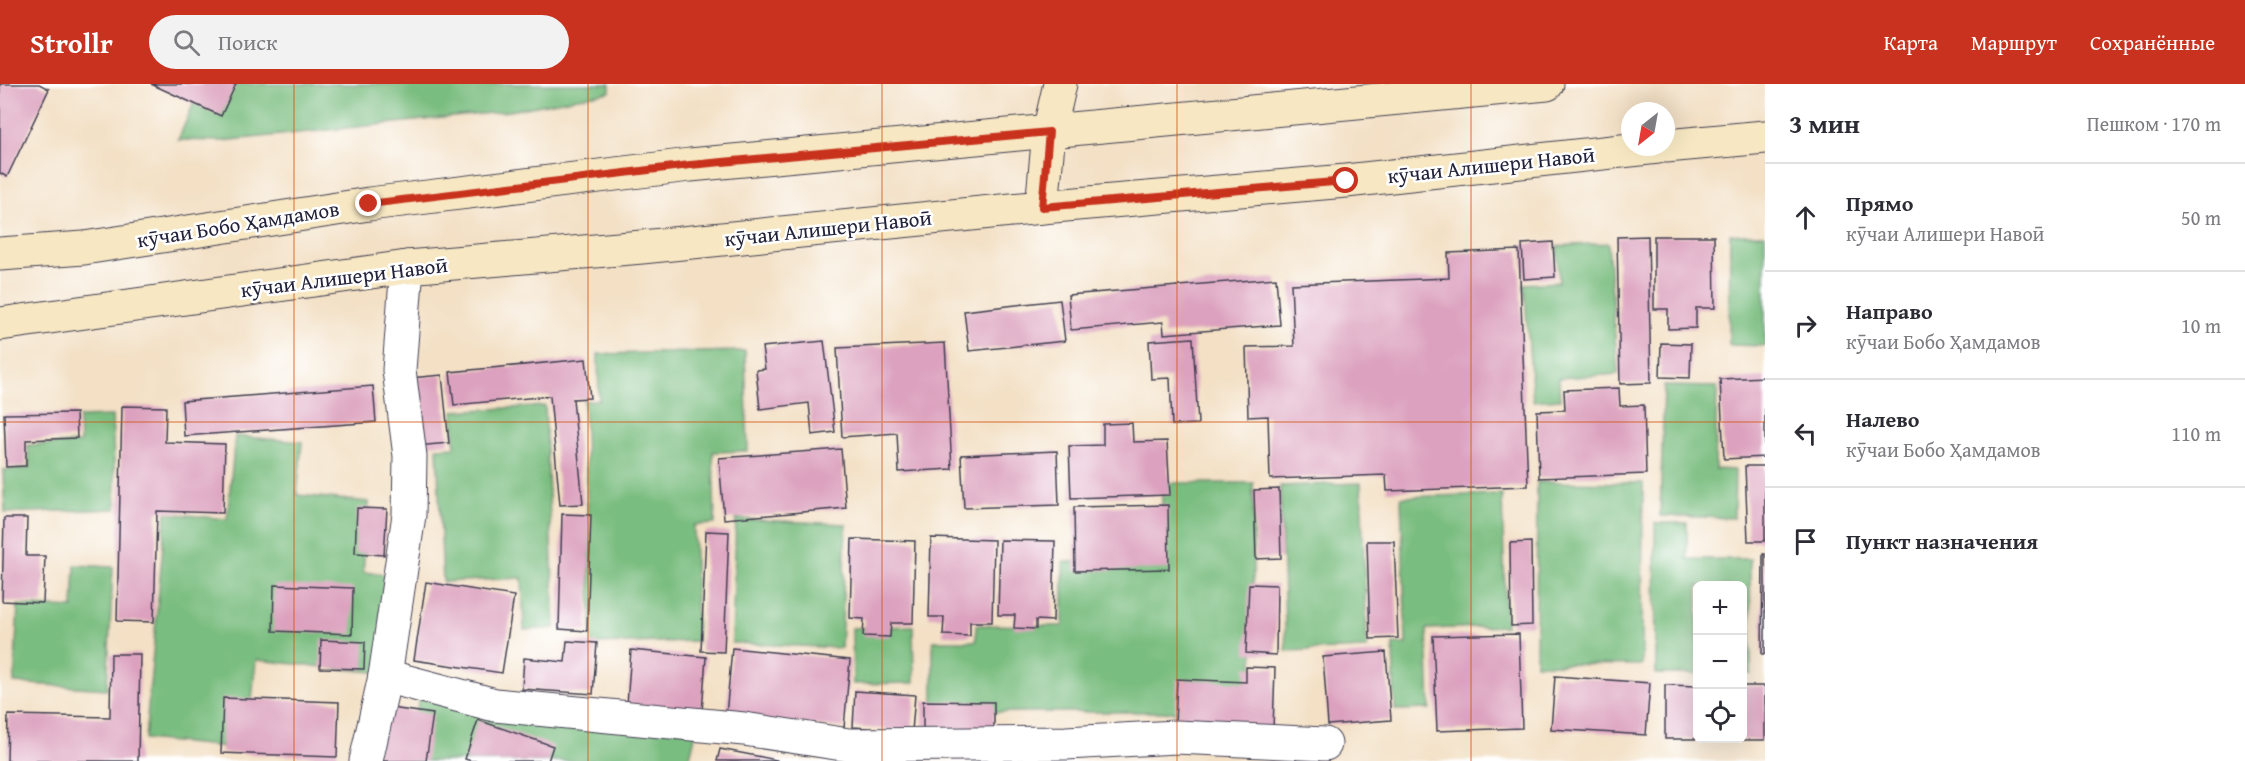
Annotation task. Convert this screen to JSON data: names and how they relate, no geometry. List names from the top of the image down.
{
  "streets": {
    "street": ["кӯчаи Алишери Навоӣ", "кӯчаи Бобо Ҳамдамов"]
  },
  "north": "bottom left",
  "page": {
    "header": "Strollr",
    "search": "Поиск",
    "nav": ["Карта", "Маршрут", "Сохранённые"],
    "heading": ["3 мин", "Пешком · 170 m"],
    "list": [
      ["Прямо", "кӯчаи Алишери Навоӣ", "50 m"],
      ["Направо", "кӯчаи Бобо Ҳамдамов", "10 m"],
      ["Налево", "кӯчаи Бобо Ҳамдамов", "110 m"],
      "Пункт назначения"
    ],
    "map_buttons": ["+", "−"]
  }
}
